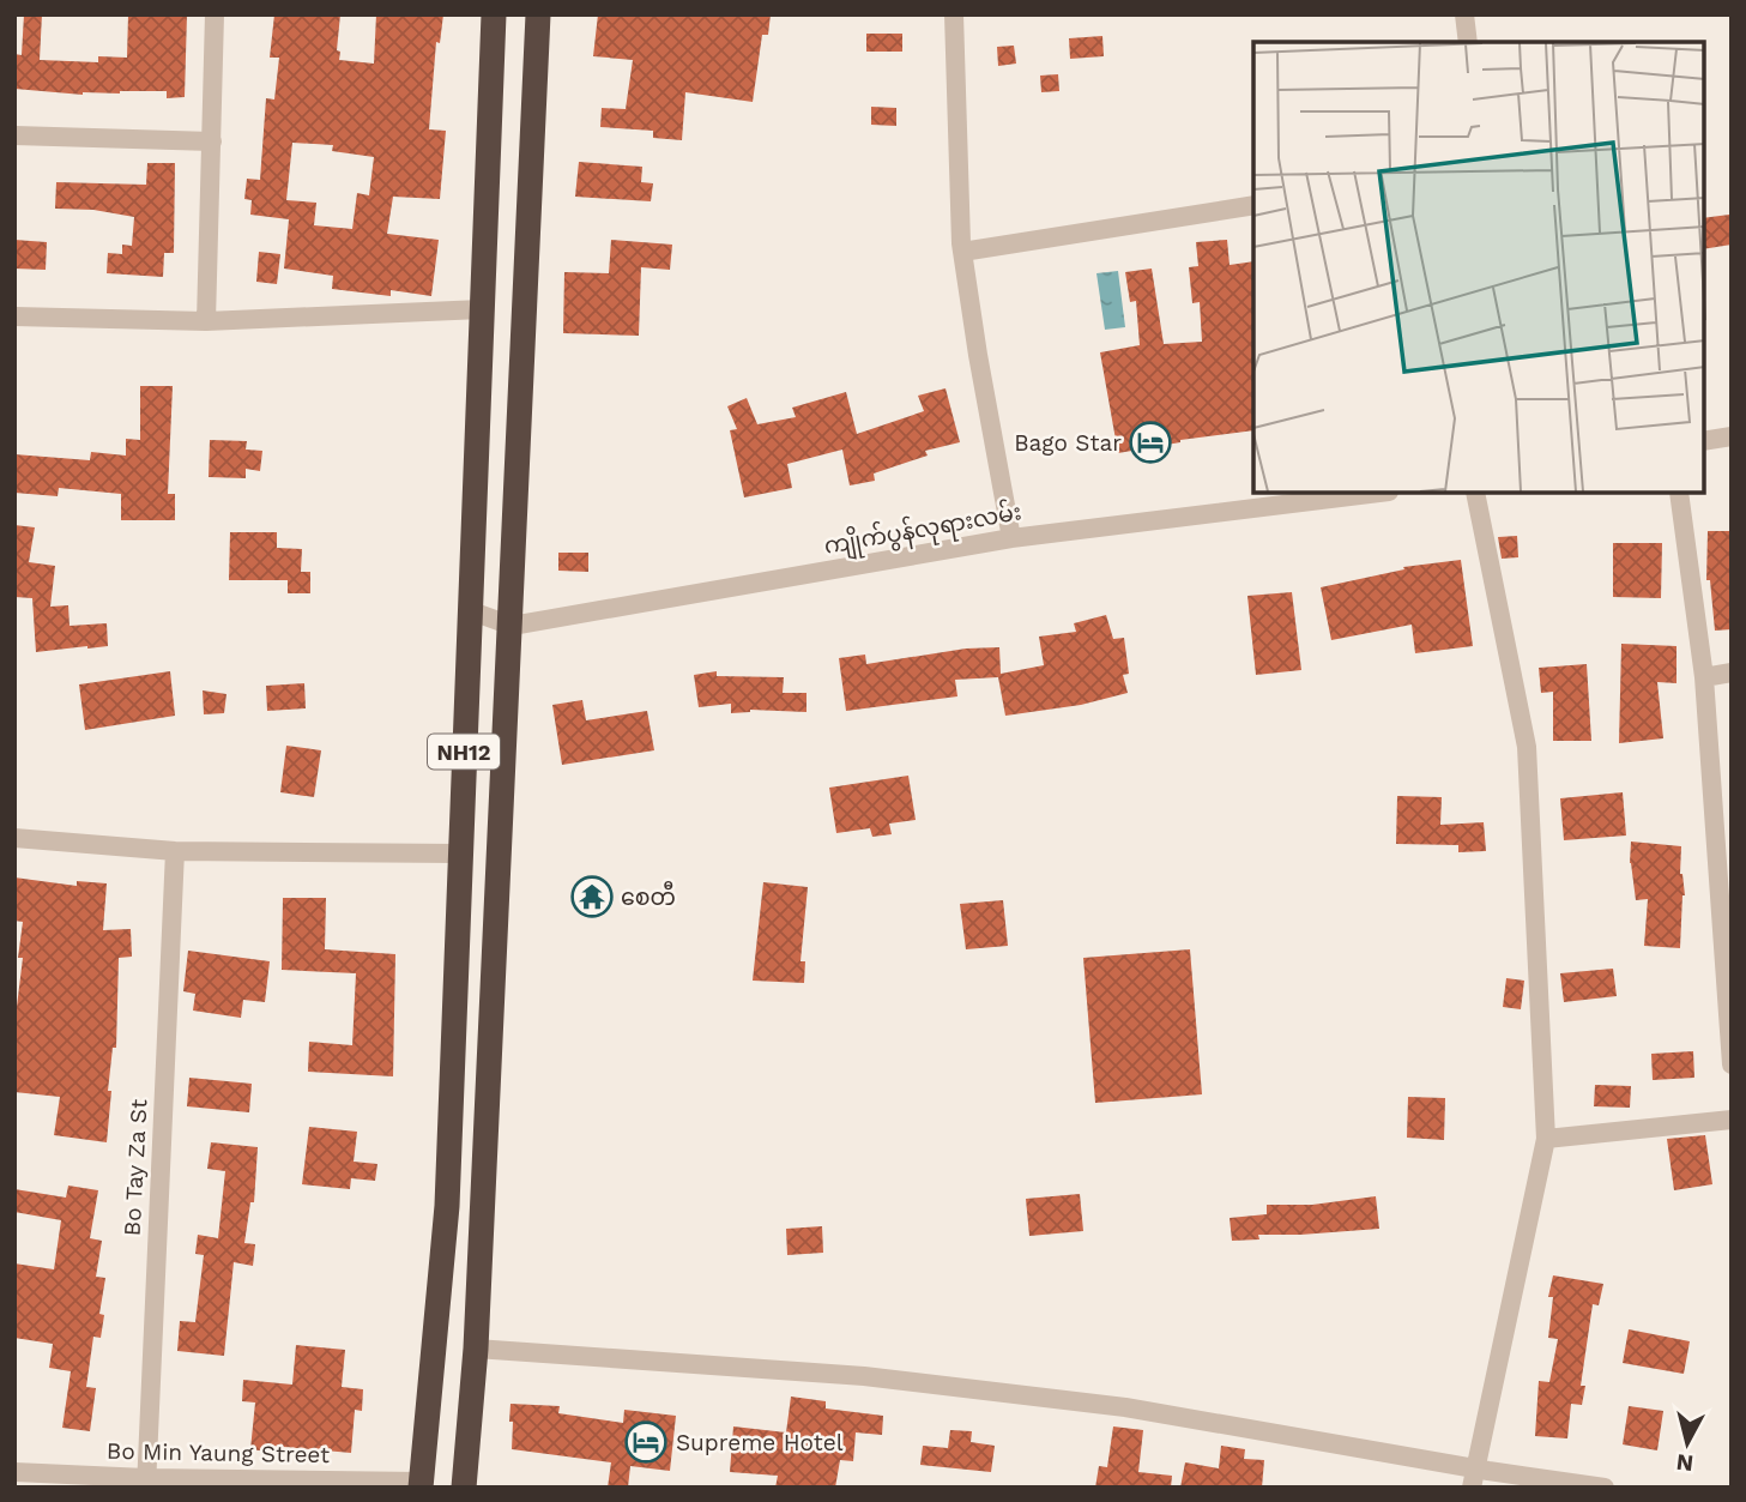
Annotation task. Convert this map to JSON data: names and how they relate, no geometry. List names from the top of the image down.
{
  "streets": {
    "highway": ["NH12"],
    "street": ["ကျိုက်ပွန်လုရားလမ်း", "Bo Tay Za St", "Bo Min Yaung Street"]
  },
  "crossings": [
    ["ကျိုက်ပွန်လုရားလမ်း", "NH12"],
    ["NH12", "Bo Min Yaung Street"],
    ["Bo Tay Za St", "Bo Min Yaung Street"]
  ],
  "places": {
    "hotel": ["Bago Star", "Supreme Hotel"],
    "temple": ["စေတီ"]
  },
  "north": "bottom"
}
